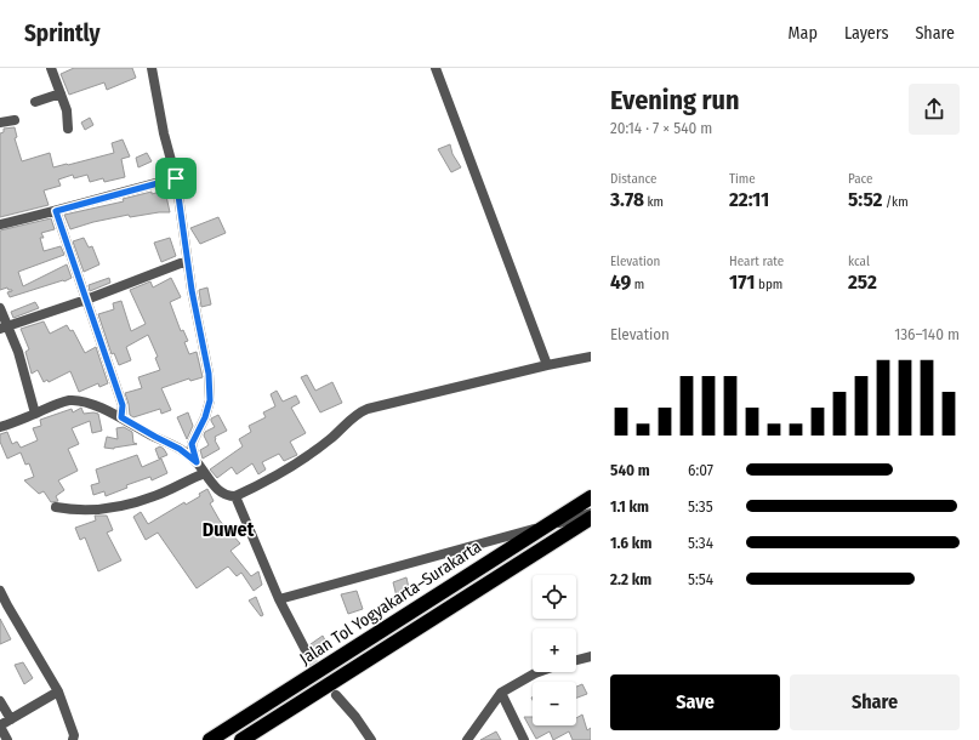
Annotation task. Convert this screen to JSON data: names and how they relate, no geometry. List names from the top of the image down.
{
  "streets": {
    "highway": ["Jalan Tol Yogyakarta–Surakarta"]
  },
  "districts": ["Duwet"],
  "page": {
    "header": "Sprintly",
    "nav": ["Map", "Layers", "Share"],
    "heading": ["Evening run", "20:14 · 7 × 540 m"],
    "stats": [
      ["Distance", "3.78 km"],
      ["Time", "22:11"],
      ["Pace", "5:52 /km"],
      ["Elevation", "49 m"],
      ["Heart rate", "171 bpm"],
      ["kcal", "252"]
    ],
    "chart": ["Elevation", "136–140 m"],
    "list": [
      {
        "name": "540 m",
        "note": "6:07"
      },
      {
        "name": "1.1 km",
        "note": "5:35"
      },
      {
        "name": "1.6 km",
        "note": "5:34"
      },
      {
        "name": "2.2 km",
        "note": "5:54"
      }
    ],
    "map_buttons": ["+", "−"],
    "buttons": ["Save", "Share"]
  }
}
